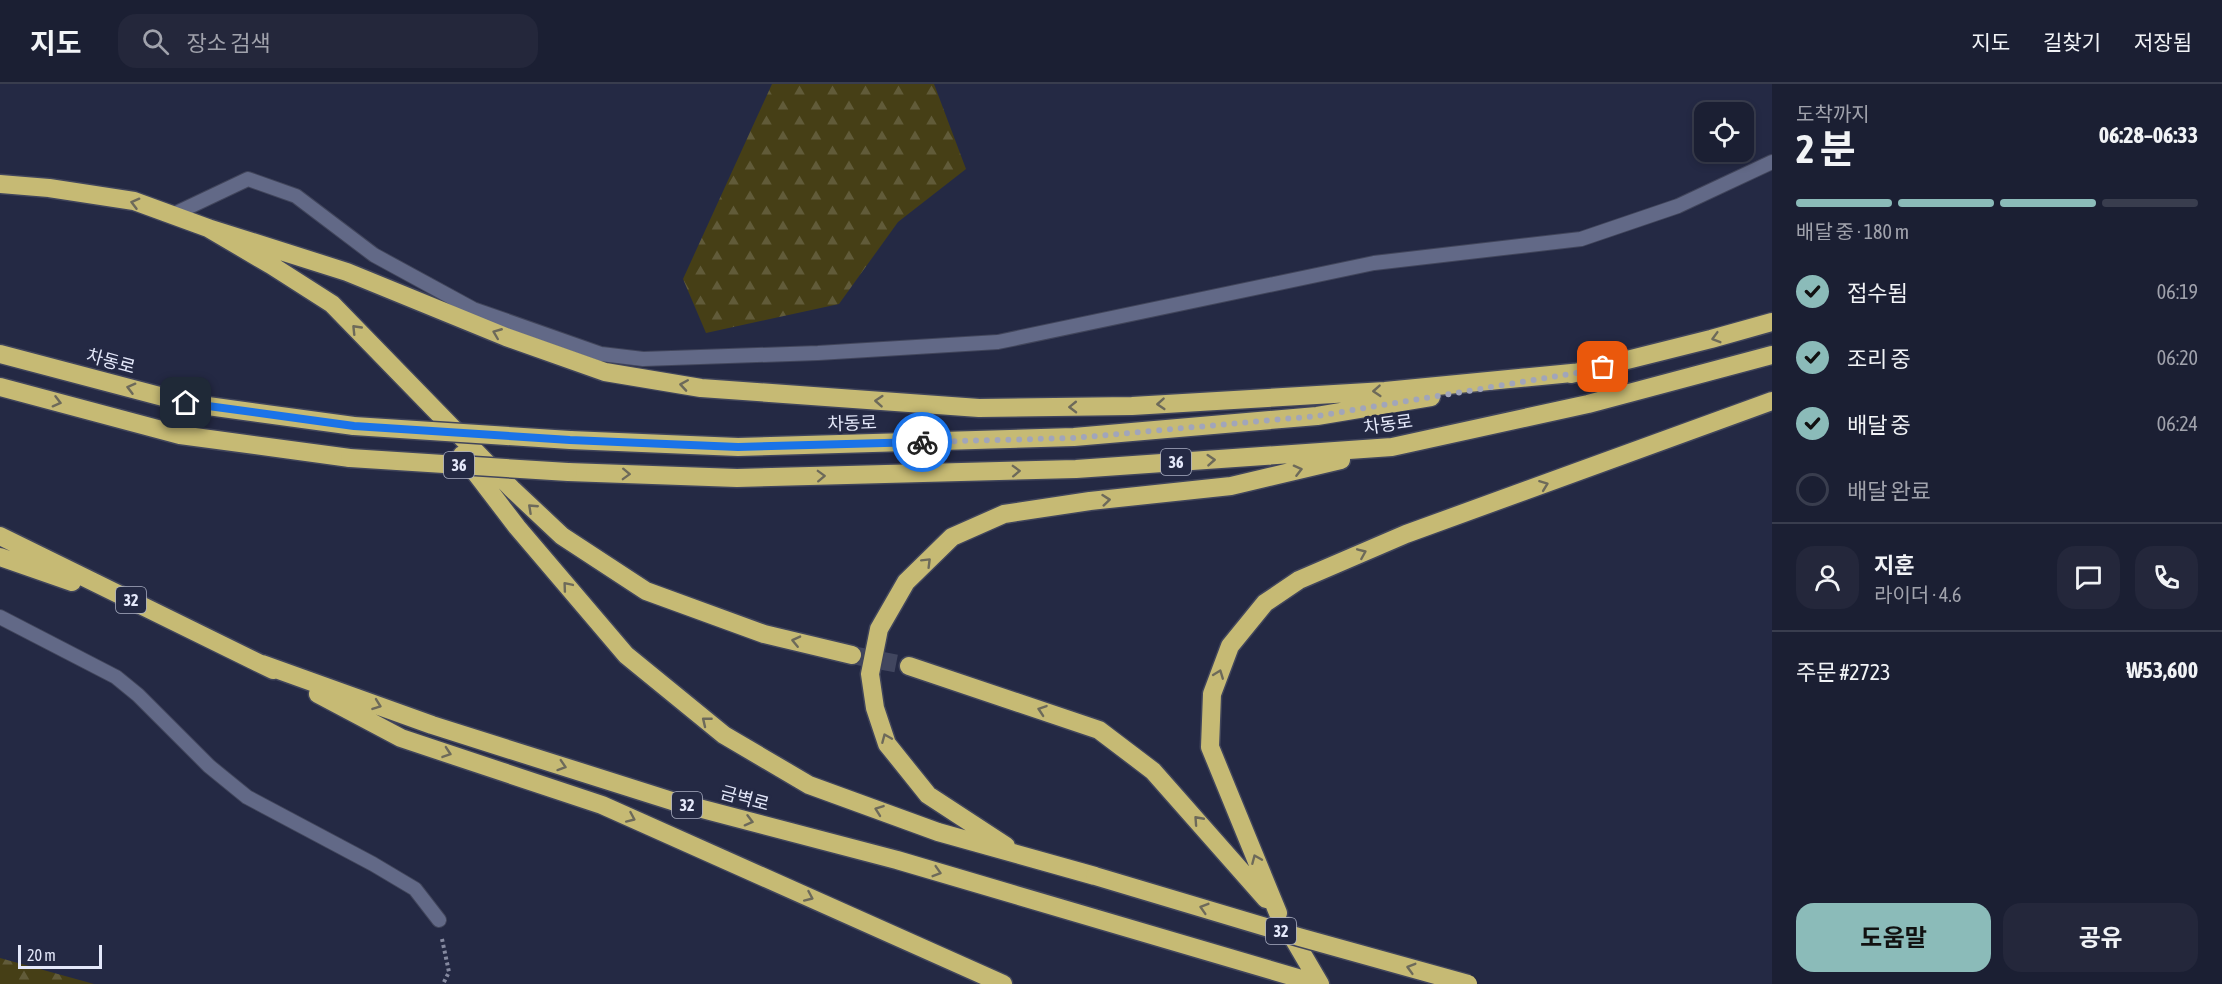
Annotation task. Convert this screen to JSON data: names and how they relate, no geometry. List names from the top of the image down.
{
  "streets": {
    "highway": [
      "차동로",
      "36",
      "32",
      "금벽로"
    ]
  },
  "crossings": [
    ["32", "금벽로"]
  ],
  "scale_bar": "20 m",
  "page": {
    "header": "지도",
    "search": "장소 검색",
    "nav": ["지도", "길찾기", "저장됨"],
    "heading": ["2 분", "도착까지", "06:28–06:33"],
    "panel": [
      "지훈",
      "라이더 · 4.6",
      "주문 #2723",
      "₩53,600"
    ],
    "bar": "배달 중 · 180 m",
    "list": [
      ["접수됨", "06:19"],
      ["조리 중", "06:20"],
      ["배달 중", "06:24"],
      "배달 완료"
    ],
    "buttons": ["도움말", "공유"],
    "scale": "20 m"
  }
}
